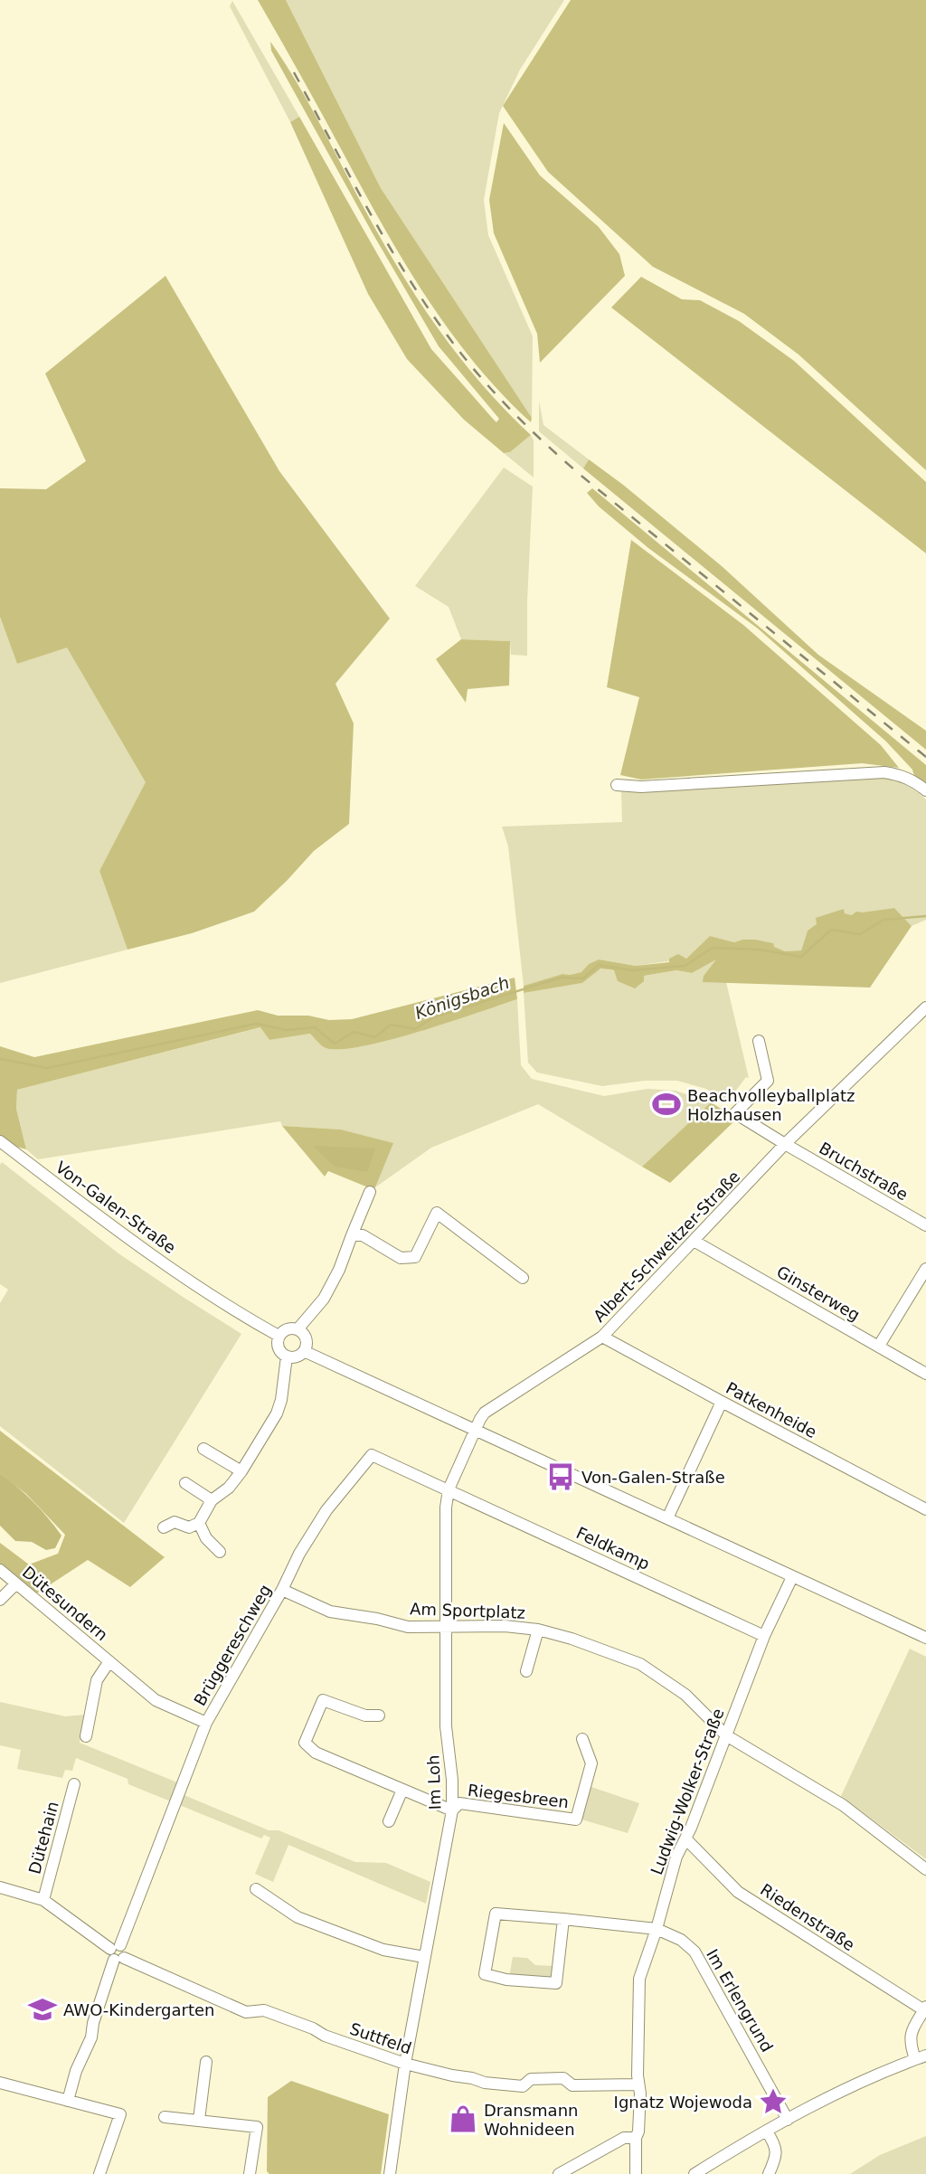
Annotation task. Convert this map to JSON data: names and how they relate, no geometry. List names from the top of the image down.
{
  "streets": {
    "street": [
      "Bruchstraße",
      "Von-Galen-Straße",
      "Albert-Schweitzer-Straße",
      "Ginsterweg",
      "Patkenheide",
      "Feldkamp",
      "Dütesundern",
      "Am Sportplatz",
      "Brüggereschweg",
      "Im Loh",
      "Ludwig-Wolker-Straße",
      "Riegesbreen",
      "Dütehain",
      "Riedenstraße",
      "Im Erlengrund",
      "Suttfeld"
    ]
  },
  "crossings": [
    ["Bruchstraße", "Albert-Schweitzer-Straße"],
    ["Albert-Schweitzer-Straße", "Ginsterweg"],
    ["Albert-Schweitzer-Straße", "Patkenheide"],
    ["Albert-Schweitzer-Straße", "Im Loh"],
    ["Feldkamp", "Brüggereschweg"],
    ["Feldkamp", "Im Loh"],
    ["Feldkamp", "Ludwig-Wolker-Straße"],
    ["Dütesundern", "Brüggereschweg"],
    ["Am Sportplatz", "Brüggereschweg"],
    ["Am Sportplatz", "Im Loh"],
    ["Am Sportplatz", "Ludwig-Wolker-Straße"],
    ["Brüggereschweg", "Im Loh"],
    ["Brüggereschweg", "Suttfeld"],
    ["Im Loh", "Riegesbreen"],
    ["Im Loh", "Suttfeld"],
    ["Ludwig-Wolker-Straße", "Riedenstraße"],
    ["Ludwig-Wolker-Straße", "Im Erlengrund"],
    ["Ludwig-Wolker-Straße", "Suttfeld"],
    ["Dütehain", "Suttfeld"]
  ],
  "water": ["Königsbach"],
  "places": {
    "sports": ["Beachvolleyballplatz Holzhausen"],
    "bus stop": ["Von-Galen-Straße"],
    "school or university": ["AWO-Kindergarten"],
    "place": ["Ignatz Wojewoda"],
    "shop": ["Dransmann Wohnideen"]
  }
}
